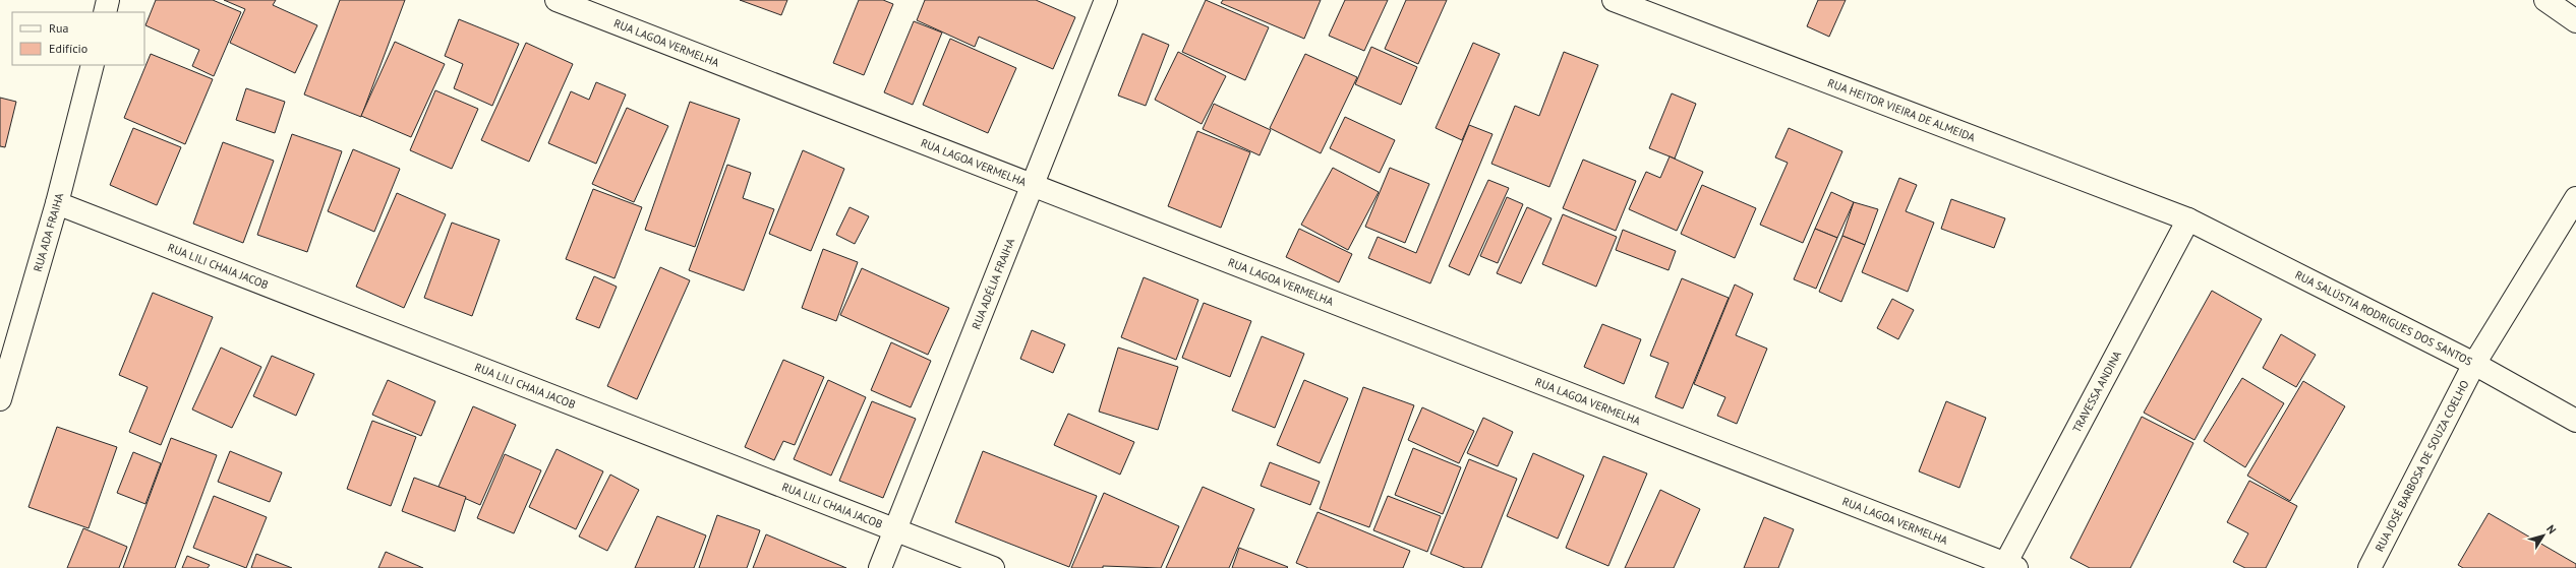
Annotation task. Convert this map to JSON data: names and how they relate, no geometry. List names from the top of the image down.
{
  "streets": {
    "street": [
      "RUA LAGOA VERMELHA",
      "RUA HEITOR VIEIRA DE ALMEIDA",
      "RUA ADA FRAIHA",
      "RUA LILI CHAIA JACOB",
      "RUA ADÉLIA FRAIHA",
      "RUA SALÚSTIA RODRIGUES DOS SANTOS",
      "TRAVESSA ANDINA",
      "RUA JOSÉ BARBOSA DE SOUZA COELHO"
    ]
  },
  "crossings": [
    ["RUA LAGOA VERMELHA", "RUA ADÉLIA FRAIHA"],
    ["RUA LAGOA VERMELHA", "TRAVESSA ANDINA"],
    ["RUA HEITOR VIEIRA DE ALMEIDA", "RUA SALÚSTIA RODRIGUES DOS SANTOS"],
    ["RUA HEITOR VIEIRA DE ALMEIDA", "TRAVESSA ANDINA"],
    ["RUA ADA FRAIHA", "RUA LILI CHAIA JACOB"],
    ["RUA LILI CHAIA JACOB", "RUA ADÉLIA FRAIHA"],
    ["RUA SALÚSTIA RODRIGUES DOS SANTOS", "TRAVESSA ANDINA"],
    ["RUA SALÚSTIA RODRIGUES DOS SANTOS", "RUA JOSÉ BARBOSA DE SOUZA COELHO"]
  ],
  "legend": ["Rua", "Edifício"],
  "north": "top right"
}
